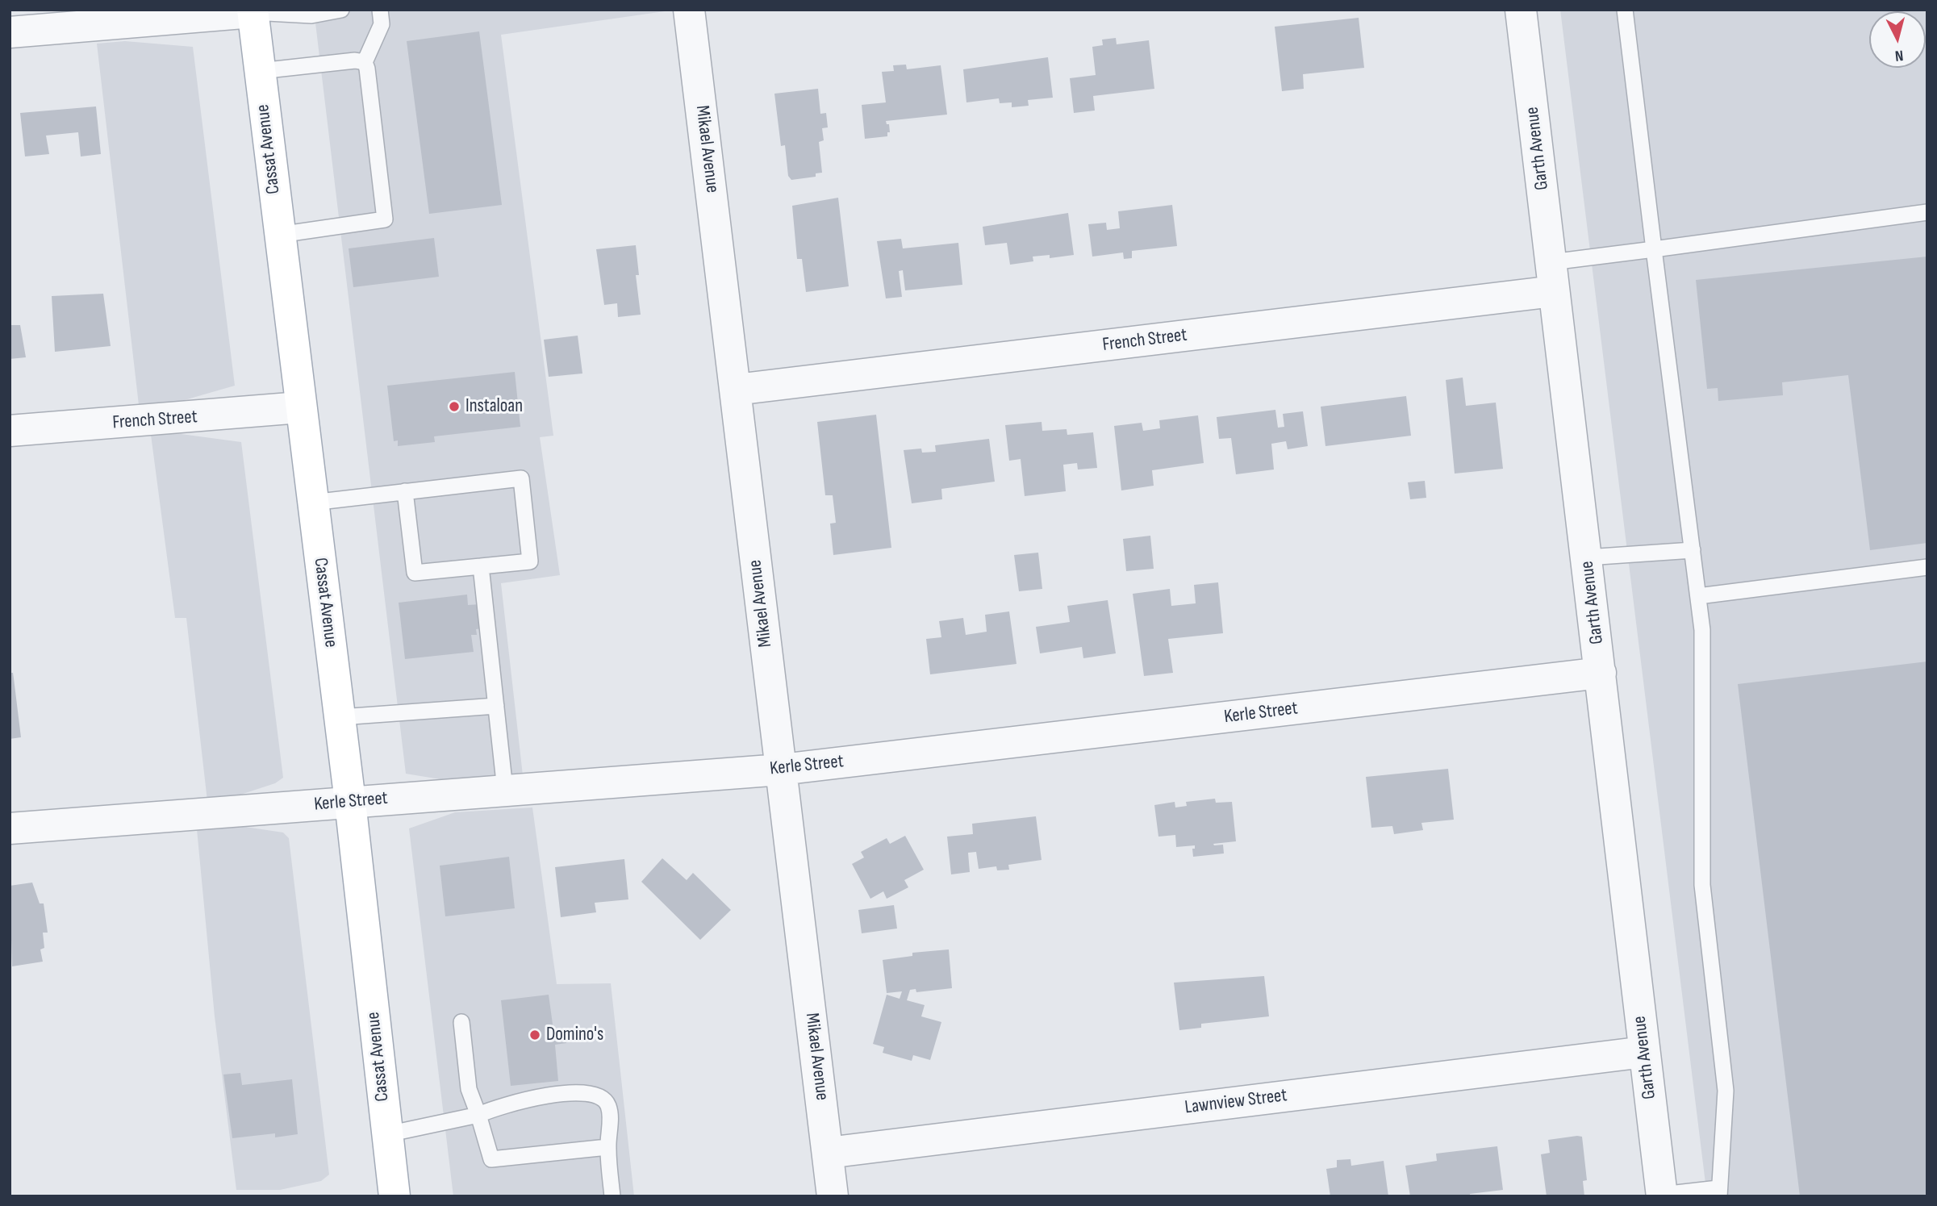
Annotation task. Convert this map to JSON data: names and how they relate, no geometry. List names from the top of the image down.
{
  "streets": {
    "main road": ["Cassat Avenue"],
    "street": [
      "Garth Avenue",
      "Mikael Avenue",
      "French Street",
      "Kerle Street",
      "Lawnview Street"
    ]
  },
  "crossings": [
    ["Garth Avenue", "French Street"],
    ["Garth Avenue", "Kerle Street"],
    ["Garth Avenue", "Lawnview Street"],
    ["Cassat Avenue", "French Street"],
    ["Cassat Avenue", "Kerle Street"],
    ["Mikael Avenue", "French Street"],
    ["Mikael Avenue", "Kerle Street"],
    ["Mikael Avenue", "Lawnview Street"]
  ],
  "places": ["Instaloan", "Domino's"],
  "north": "bottom"
}
